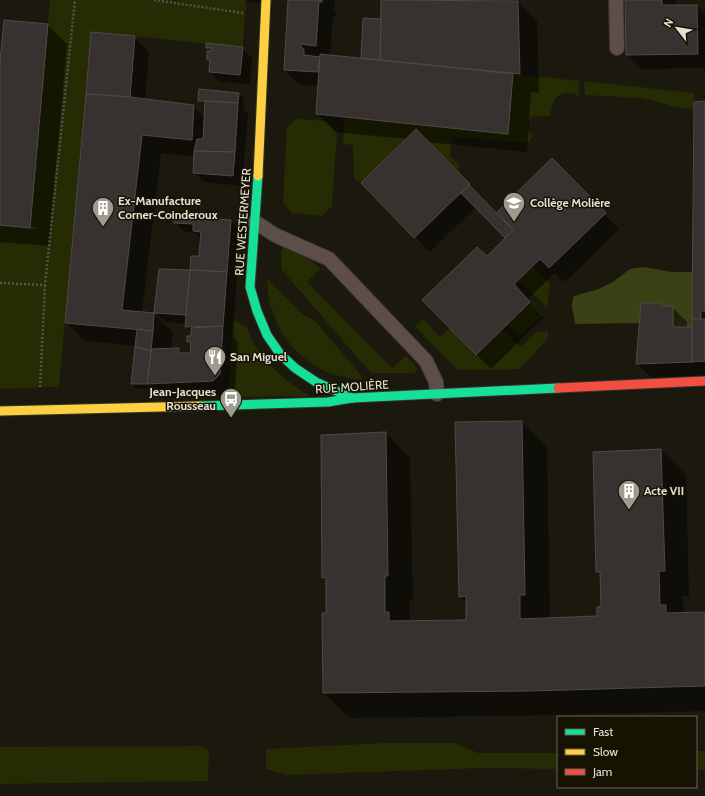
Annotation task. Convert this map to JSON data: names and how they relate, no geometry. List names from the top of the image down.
{
  "streets": {
    "main road": ["RUE WESTERMEYER", "RUE MOLIÈRE"]
  },
  "crossings": [
    ["RUE WESTERMEYER", "RUE MOLIÈRE"]
  ],
  "places": {
    "school or university": ["Collège Molière"],
    "building": ["Ex-Manufacture Corner-Coinderoux", "Acte VII"],
    "restaurant": ["San Miguel"],
    "bus stop": ["Jean-Jacques Rousseau"]
  },
  "legend": ["Fast", "Slow", "Jam"],
  "north": "top left"
}
